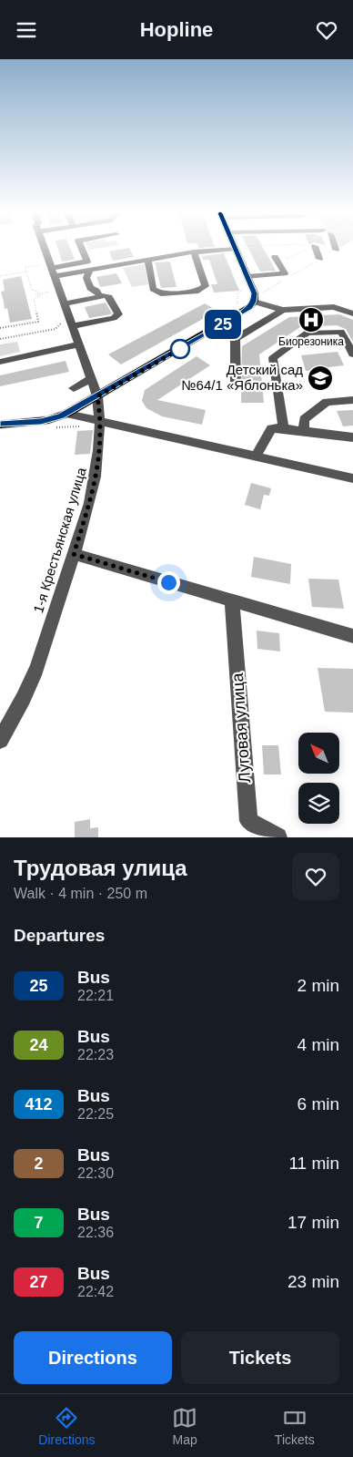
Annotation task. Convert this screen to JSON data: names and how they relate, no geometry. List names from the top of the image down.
{
  "streets": {
    "street": ["1-я Крестьянская улица", "Луговая улица"]
  },
  "places": {
    "hospital": ["Биорезоника"],
    "school or university": ["Детский сад №64/1 «Яблонька»"]
  },
  "lines": ["bus line 25"],
  "north": "top left",
  "page": {
    "header": "Hopline",
    "on_map": "25",
    "heading": [
      ["Трудовая улица", "Walk · 4 min · 250 m"],
      "Departures"
    ],
    "list": [
      {
        "mark": "25",
        "name": "Bus",
        "note": "22:21",
        "value": "2 min"
      },
      {
        "mark": "24",
        "name": "Bus",
        "note": "22:23",
        "value": "4 min"
      },
      {
        "mark": "412",
        "name": "Bus",
        "note": "22:25",
        "value": "6 min"
      },
      {
        "mark": "2",
        "name": "Bus",
        "note": "22:30",
        "value": "11 min"
      },
      {
        "mark": "7",
        "name": "Bus",
        "note": "22:36",
        "value": "17 min"
      },
      {
        "mark": "27",
        "name": "Bus",
        "note": "22:42",
        "value": "23 min"
      }
    ],
    "buttons": ["Directions", "Tickets"],
    "tabs": ["Directions", "Map", "Tickets"]
  }
}
